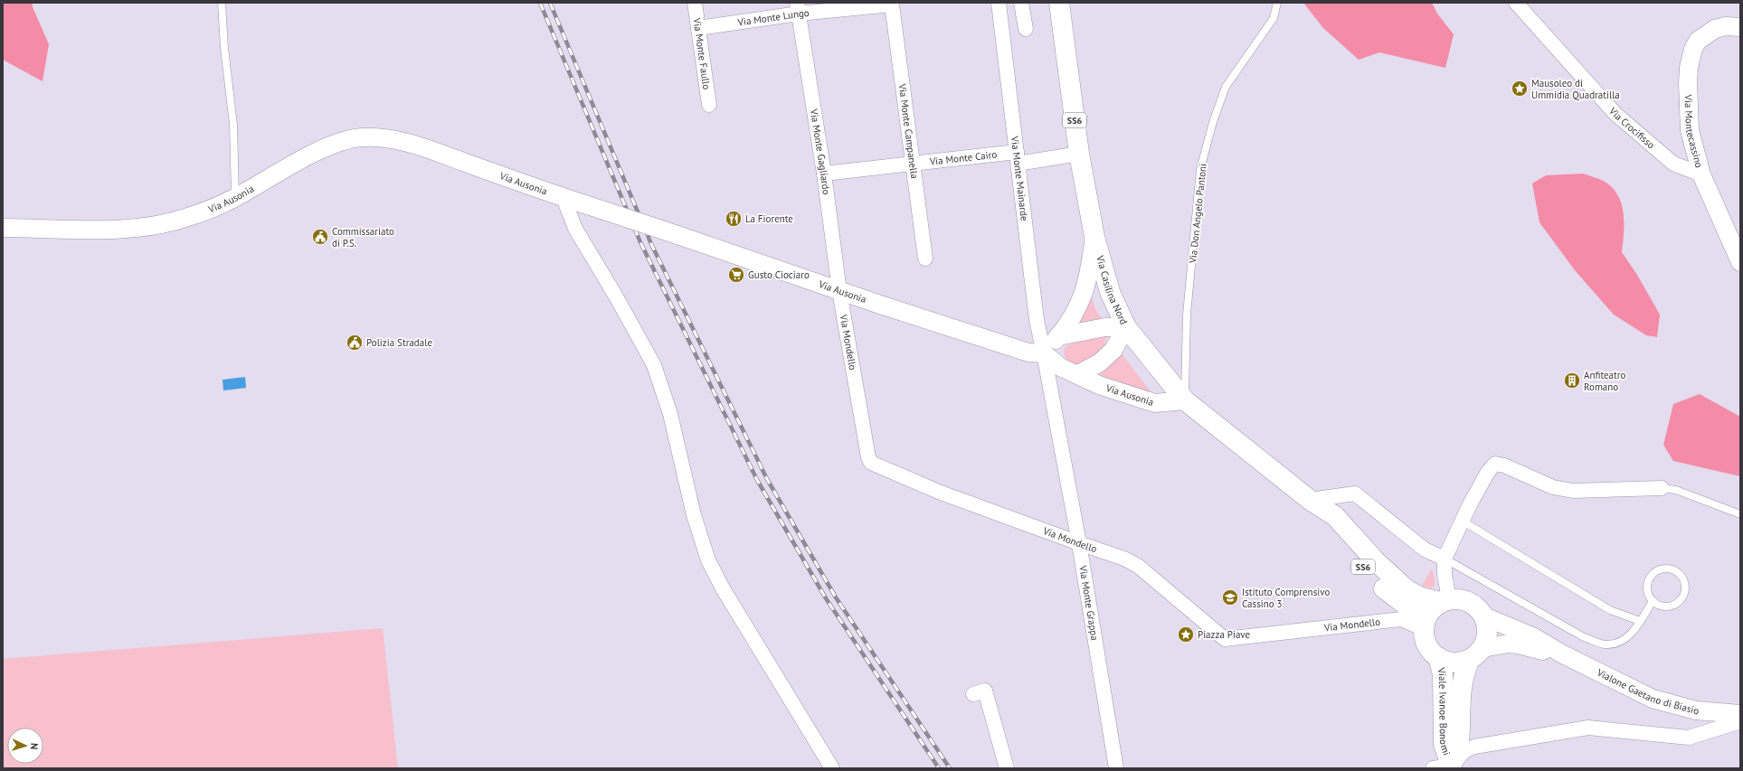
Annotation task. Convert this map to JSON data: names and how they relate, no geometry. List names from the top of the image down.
{
  "streets": {
    "main road": ["SS6", "Via Casilina Nord", "Viale Ivanoe Bonomi"],
    "street": [
      "Via Monte Lungo",
      "Via Monte Faullo",
      "Via Crocifisso",
      "Via Monte Campanella",
      "Via Montecassino",
      "Via Monte Gagliardo",
      "Via Monte Cairo",
      "Via Monte Mainarde",
      "Via Ausonia",
      "Via Mondello",
      "Via Monte Grappa",
      "Vialone Gaetano di Biasio"
    ],
    "lane": ["Via Don Angelo Pantoni"]
  },
  "crossings": [
    ["Via Monte Lungo", "Via Monte Faullo"],
    ["Via Monte Lungo", "Via Monte Campanella"],
    ["Via Monte Lungo", "Via Monte Gagliardo"],
    ["Via Crocifisso", "Via Montecassino"],
    ["Via Monte Campanella", "Via Monte Cairo"],
    ["Via Monte Gagliardo", "Via Monte Cairo"],
    ["Via Monte Gagliardo", "Via Ausonia"],
    ["Via Monte Gagliardo", "Via Mondello"],
    ["Via Monte Cairo", "Via Monte Mainarde"],
    ["Via Monte Cairo", "Via Casilina Nord"],
    ["Via Monte Mainarde", "Via Ausonia"],
    ["Via Monte Mainarde", "Via Monte Grappa"],
    ["Via Ausonia", "Via Don Angelo Pantoni"],
    ["Via Ausonia", "Via Casilina Nord"],
    ["Via Ausonia", "Via Mondello"],
    ["Via Ausonia", "Via Monte Grappa"],
    ["Via Don Angelo Pantoni", "Via Casilina Nord"],
    ["Via Casilina Nord", "Via Mondello"],
    ["Via Casilina Nord", "Vialone Gaetano di Biasio"],
    ["Via Casilina Nord", "Viale Ivanoe Bonomi"],
    ["Via Mondello", "Via Monte Grappa"],
    ["Via Mondello", "Vialone Gaetano di Biasio"],
    ["Via Mondello", "Viale Ivanoe Bonomi"],
    ["Vialone Gaetano di Biasio", "Viale Ivanoe Bonomi"]
  ],
  "places": {
    "place": ["Mausoleo di Ummidia Quadratilla", "Piazza Piave"],
    "restaurant": ["La Fiorente"],
    "public building": ["Commissariato di P.S.", "Polizia Stradale"],
    "supermarket": ["Gusto Ciociaro"],
    "building": ["Anfiteatro Romano"],
    "school or university": ["Istituto Comprensivo Cassino 3"]
  },
  "north": "right"
}
